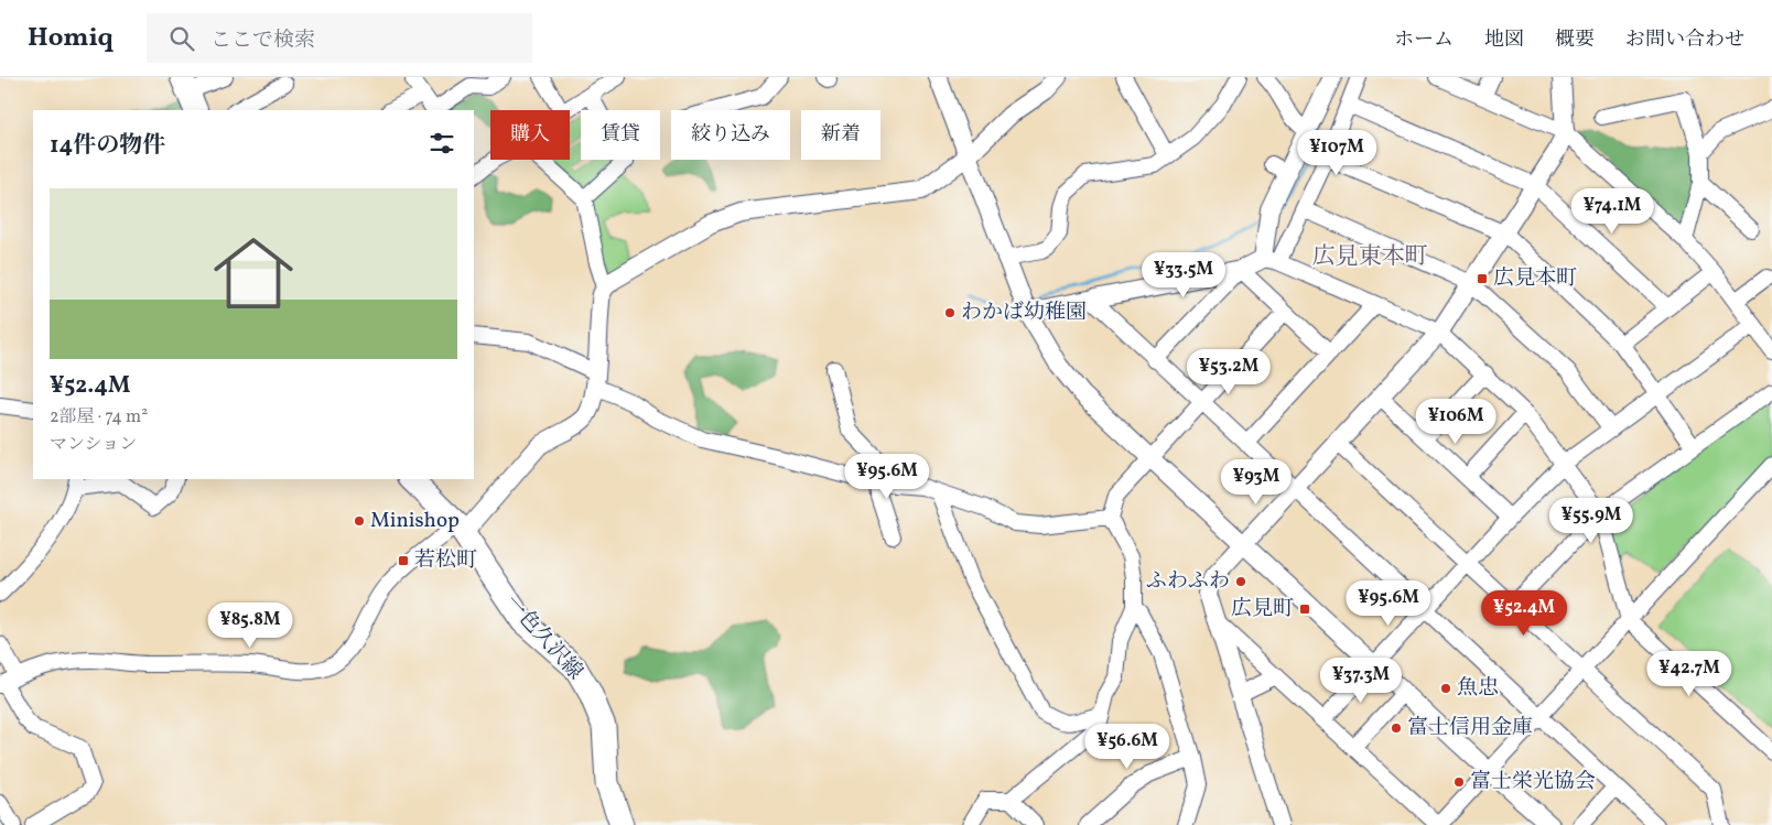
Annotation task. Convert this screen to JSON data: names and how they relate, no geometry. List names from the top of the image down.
{
  "streets": {
    "main road": ["一色久沢線"]
  },
  "districts": ["広見東本町"],
  "places": {
    "transit": ["広見本町", "若松町", "広見町"],
    "other": [
      "わかば幼稚園",
      "Minishop",
      "ふわふわ",
      "魚忠",
      "富士信用金庫",
      "富士栄光協会"
    ]
  },
  "page": {
    "header": "Homiq",
    "search": "ここで検索",
    "nav": [
      "ホーム",
      "地図",
      "概要",
      "お問い合わせ"
    ],
    "chip": [
      "購入",
      "賃貸",
      "絞り込み",
      "新着"
    ],
    "heading": "14件の物件",
    "price": [
      "¥107M",
      "¥74.1M",
      "¥33.5M",
      "¥53.2M",
      "¥106M",
      "¥95.6M",
      "¥93M",
      "¥55.9M",
      "¥95.6M",
      "¥52.4M",
      "¥85.8M",
      "¥42.7M",
      "¥37.3M",
      "¥56.6M"
    ],
    "list": [
      {
        "name": "¥52.4M",
        "note": "2部屋 · 74 m² · マンション"
      }
    ]
  }
}
